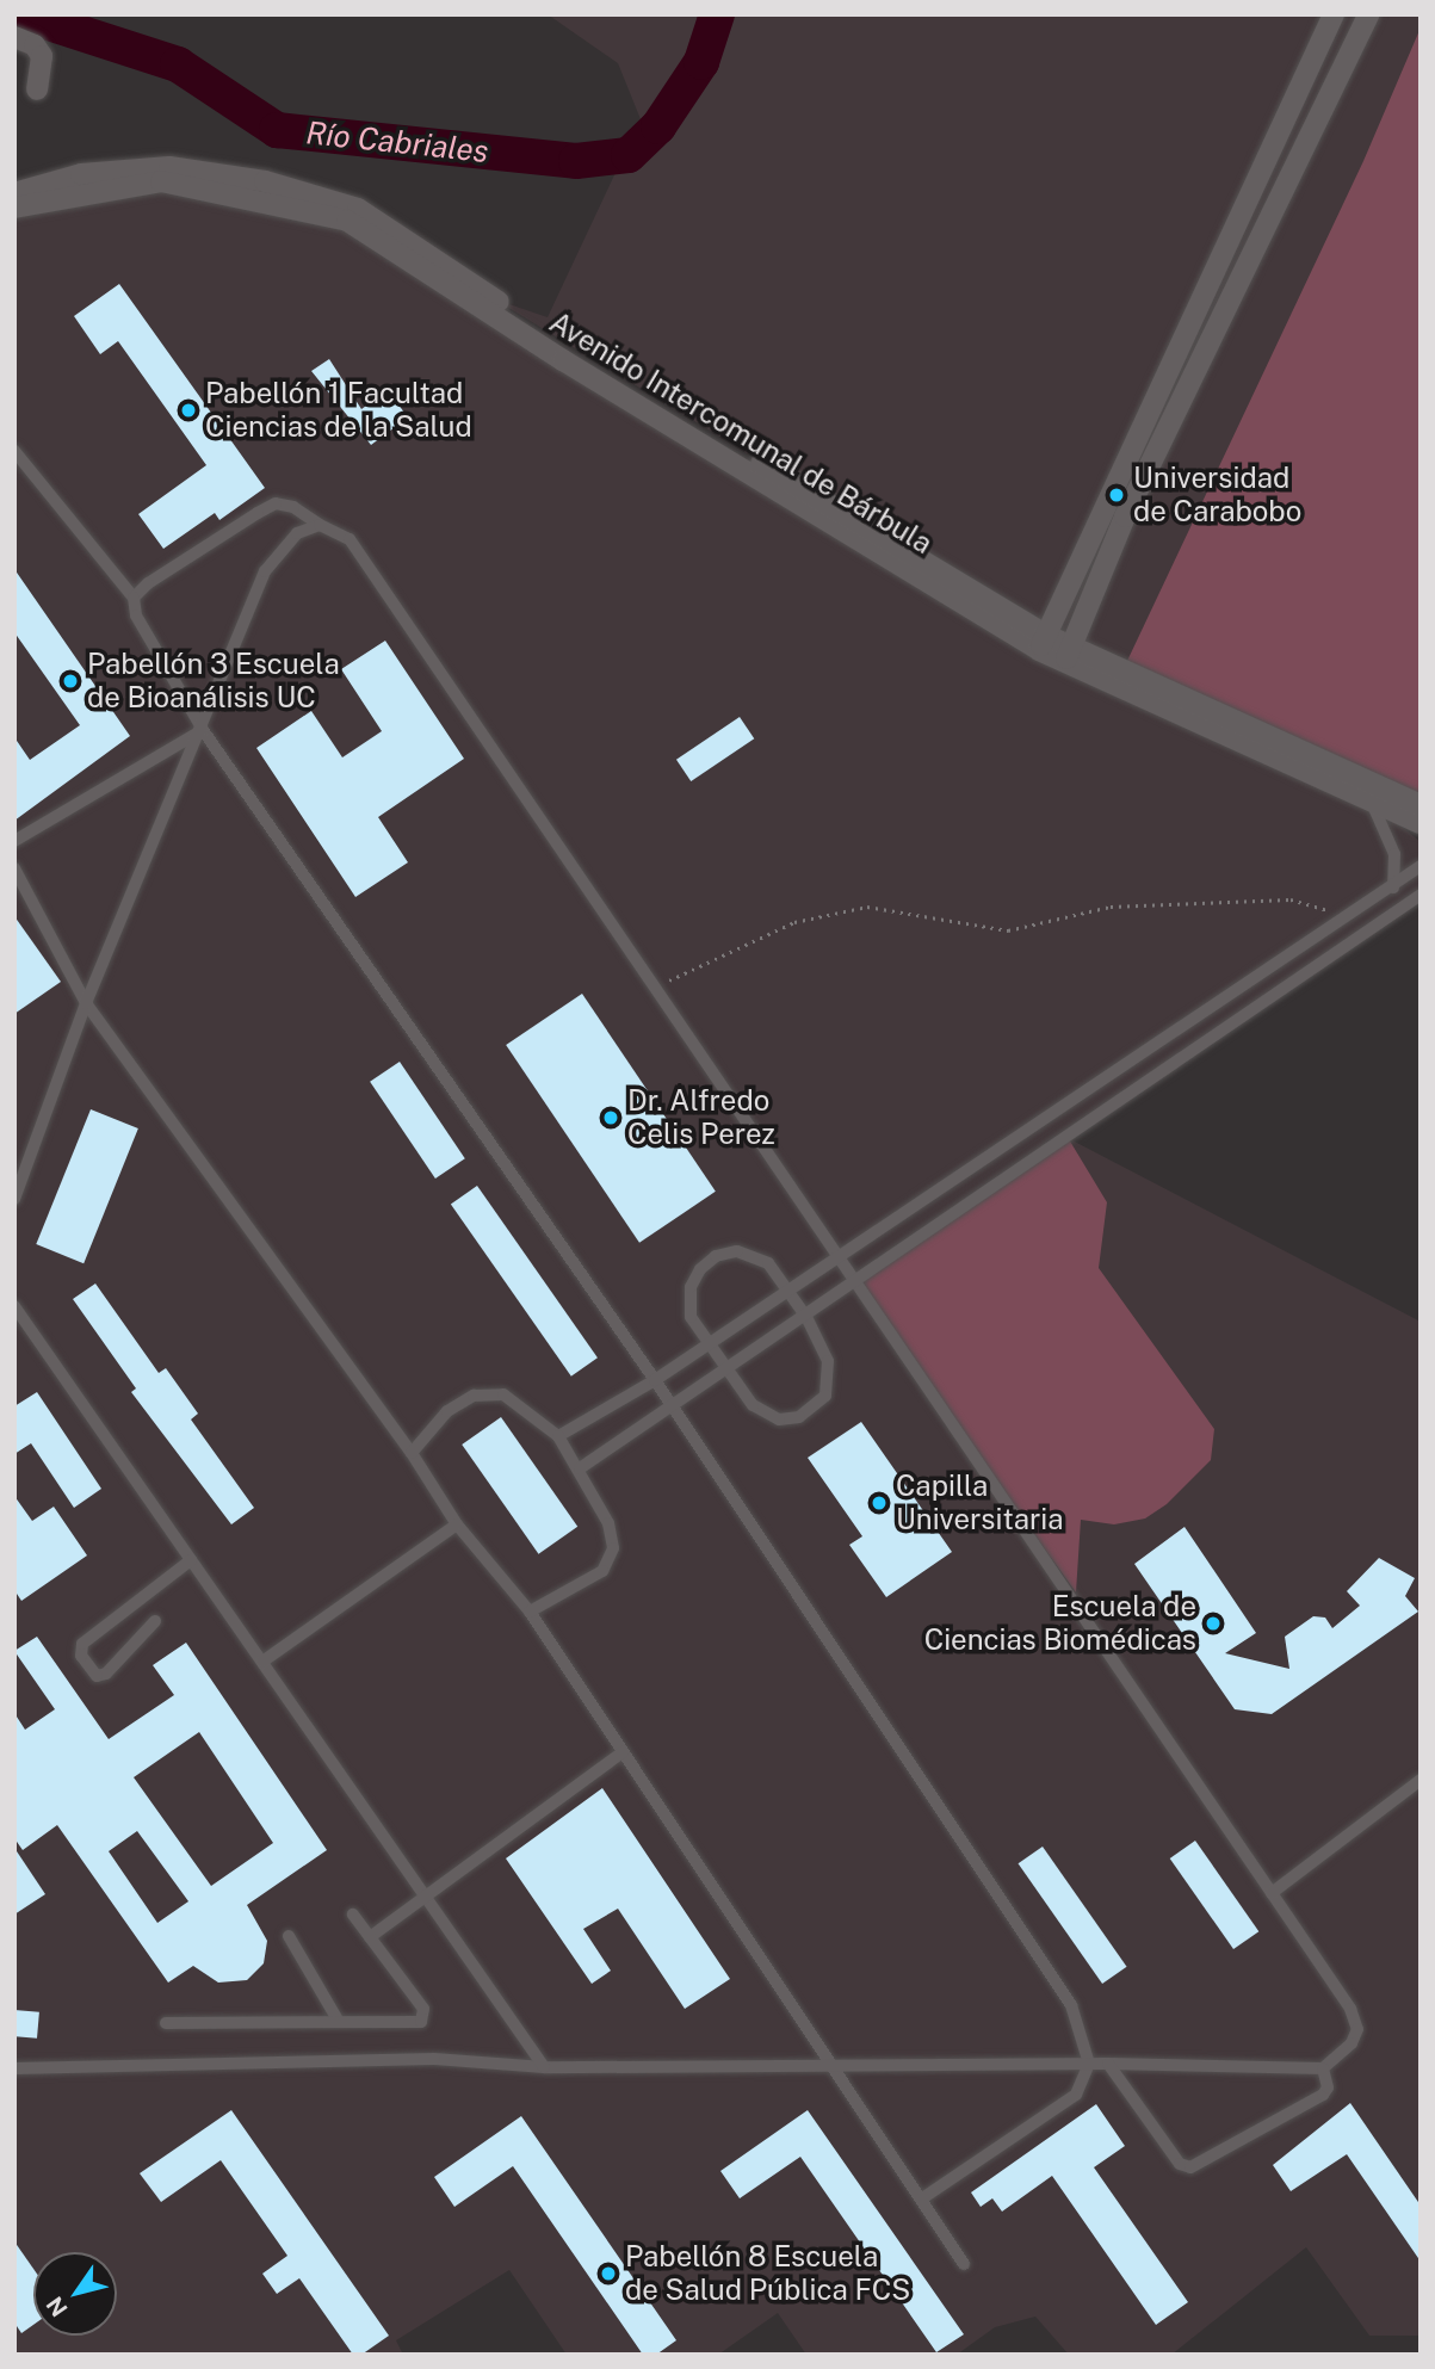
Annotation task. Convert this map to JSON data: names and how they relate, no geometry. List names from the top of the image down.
{
  "streets": {
    "street": ["Avenido Intercomunal de Bárbula"]
  },
  "water": ["Río Cabriales"],
  "places": [
    "Pabellón 1 Facultad Ciencias de la Salud",
    "Universidad de Carabobo",
    "Pabellón 3 Escuela de Bioanálisis UC",
    "Dr. Alfredo Celis Perez",
    "Capilla Universitaria",
    "Escuela de Ciencias Biomédicas",
    "Pabellón 8 Escuela de Salud Pública FCS"
  ],
  "north": "bottom left"
}
